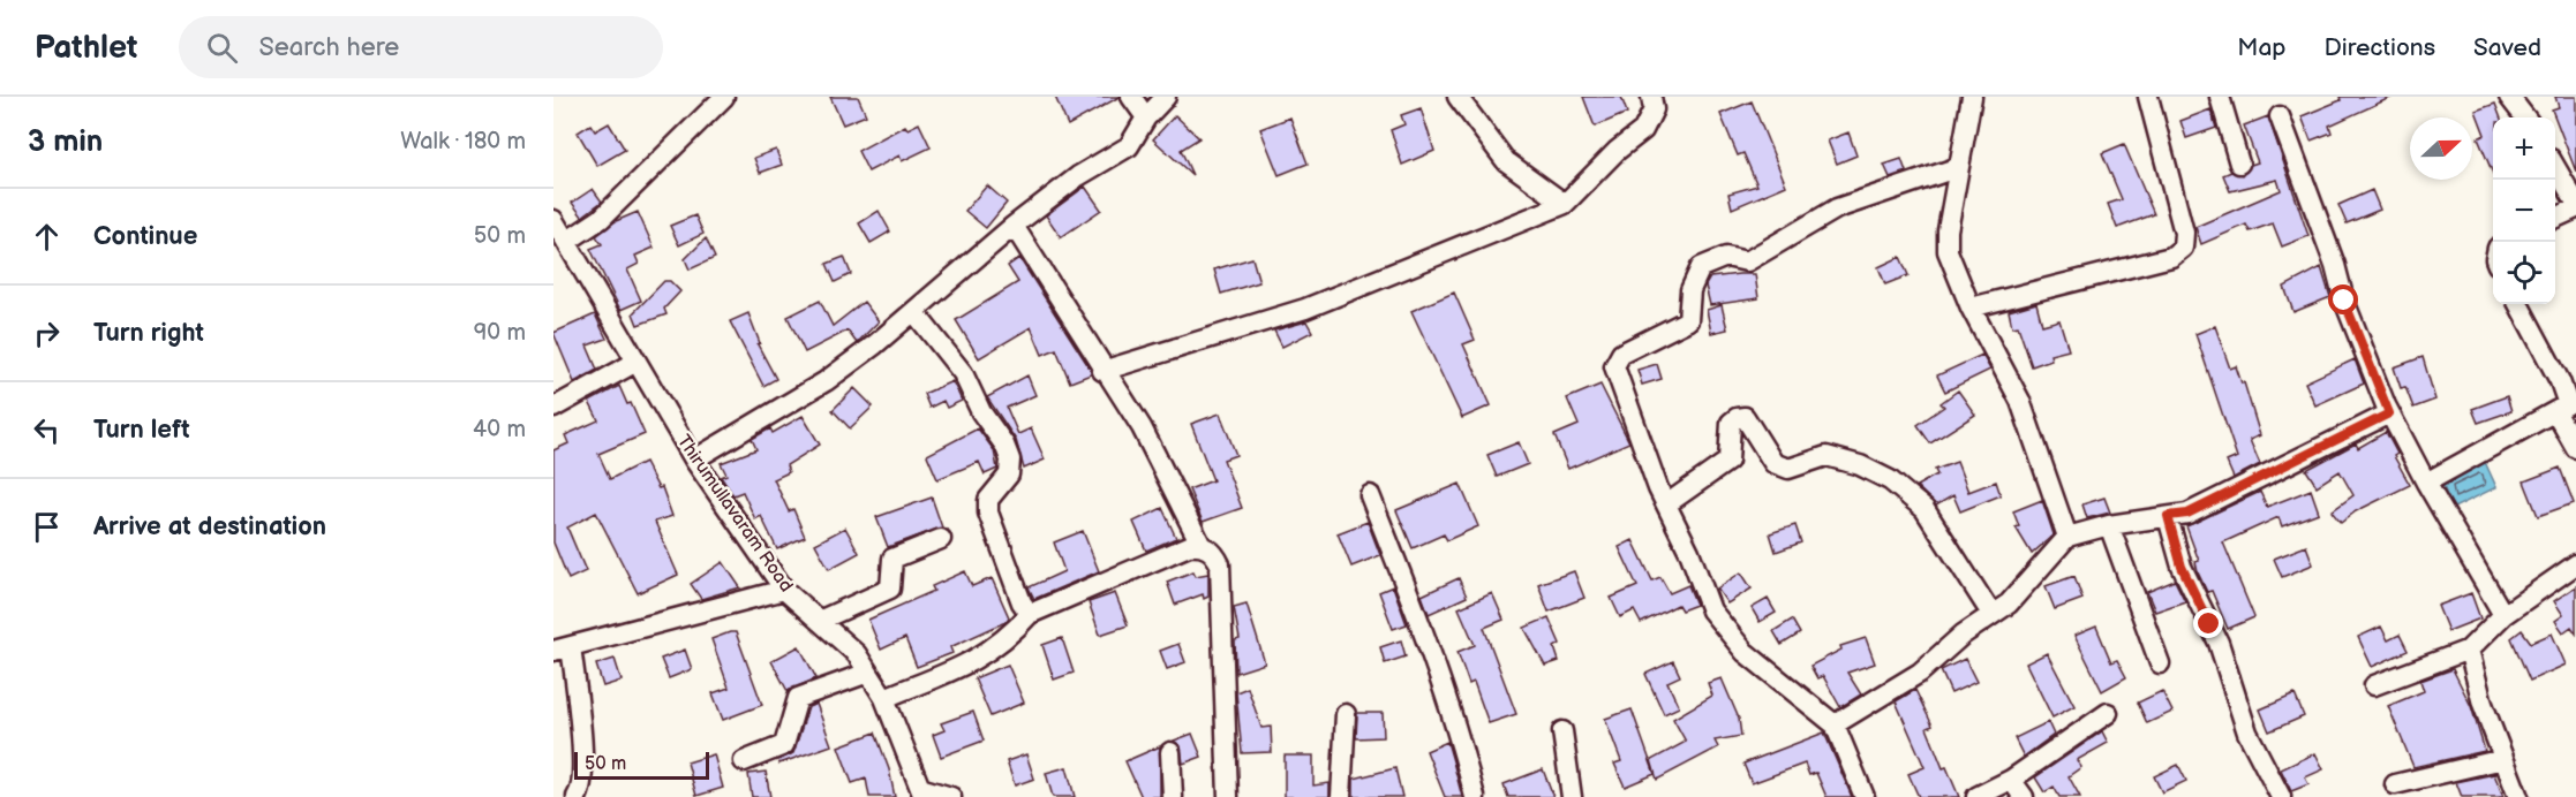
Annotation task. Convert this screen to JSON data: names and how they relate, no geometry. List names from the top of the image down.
{
  "streets": {
    "street": ["Thirumullavaram Road"]
  },
  "scale_bar": "50 m",
  "north": "right",
  "page": {
    "header": "Pathlet",
    "search": "Search here",
    "nav": ["Map", "Directions", "Saved"],
    "heading": ["3 min", "Walk · 180 m"],
    "map_buttons": ["+", "−"],
    "list": [
      ["Continue", "50 m"],
      ["Turn right", "90 m"],
      ["Turn left", "40 m"],
      "Arrive at destination"
    ],
    "scale": "50 m"
  }
}
